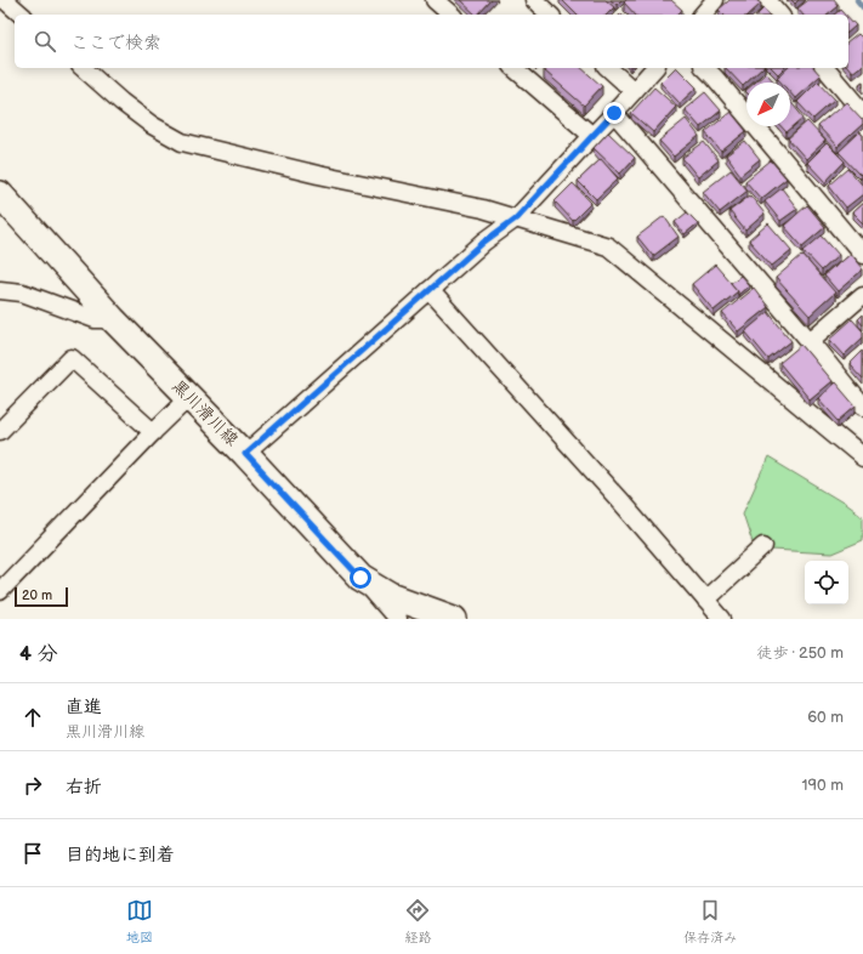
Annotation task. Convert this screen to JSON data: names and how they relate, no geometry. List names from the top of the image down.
{
  "streets": {
    "main road": ["黒川滑川線"]
  },
  "scale_bar": "20 m",
  "north": "bottom left",
  "page": {
    "search": "ここで検索",
    "scale": "20 m",
    "heading": ["4 分", "徒歩 · 250 m"],
    "list": [
      ["直進", "黒川滑川線", "60 m"],
      ["右折", "190 m"],
      "目的地に到着"
    ],
    "nav": ["地図", "経路", "保存済み"]
  }
}
